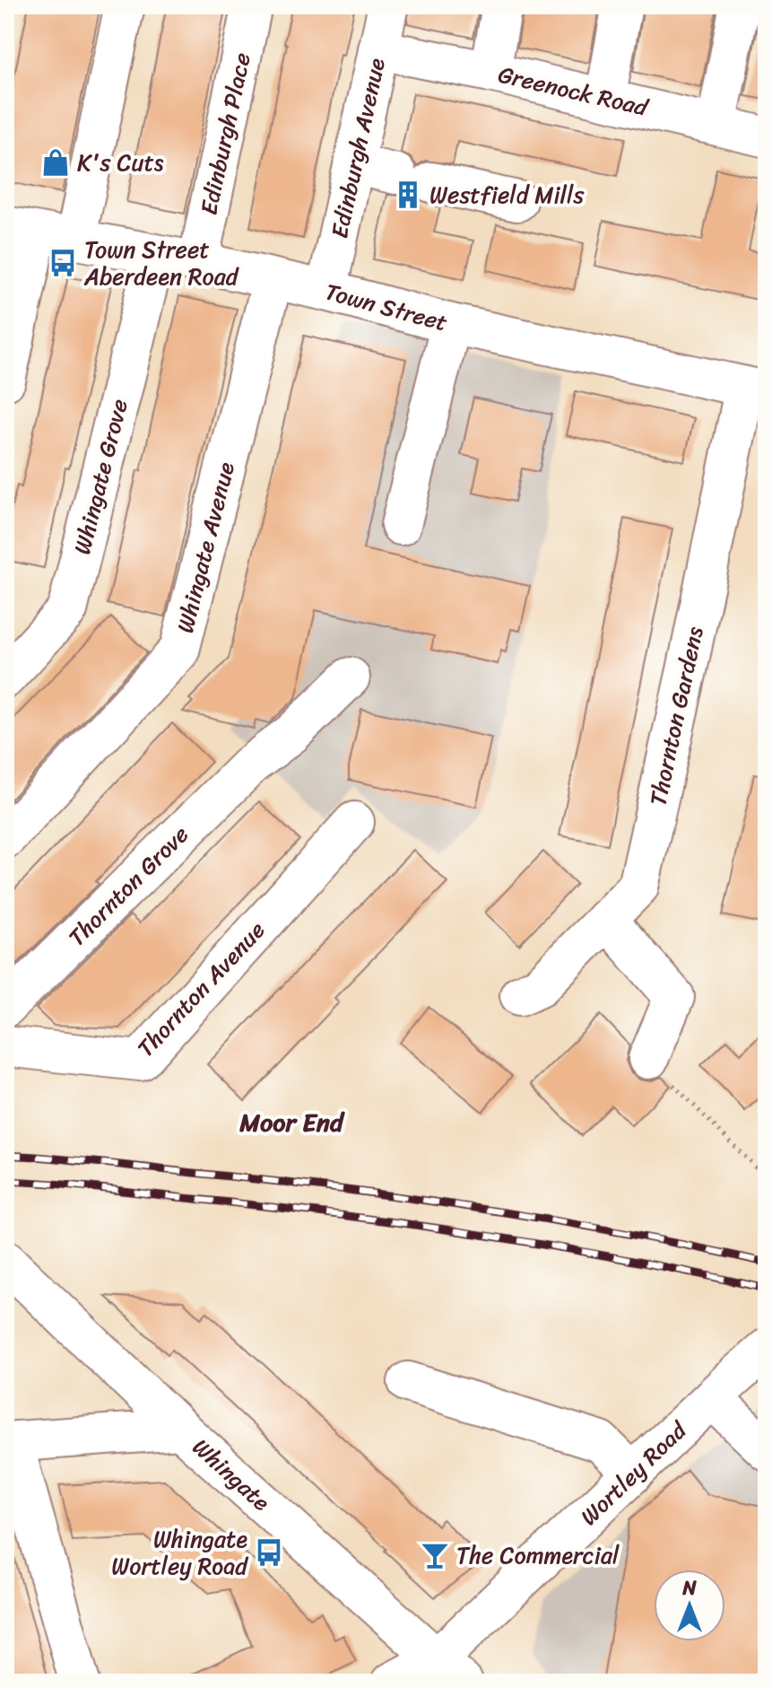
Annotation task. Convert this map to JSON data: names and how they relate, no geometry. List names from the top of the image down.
{
  "streets": {
    "street": [
      "Greenock Road",
      "Edinburgh Place",
      "Edinburgh Avenue",
      "Town Street",
      "Whingate Grove",
      "Whingate Avenue",
      "Thornton Gardens",
      "Thornton Grove",
      "Thornton Avenue",
      "Wortley Road",
      "Whingate"
    ]
  },
  "crossings": [
    ["Greenock Road", "Edinburgh Avenue"],
    ["Edinburgh Place", "Town Street"],
    ["Edinburgh Avenue", "Town Street"],
    ["Town Street", "Whingate Grove"],
    ["Town Street", "Whingate Avenue"],
    ["Town Street", "Thornton Gardens"],
    ["Wortley Road", "Whingate"]
  ],
  "districts": ["Moor End"],
  "places": {
    "shop": ["K's Cuts"],
    "building": ["Westfield Mills"],
    "bus stop": ["Town Street Aberdeen Road", "Whingate Wortley Road"],
    "bar": ["The Commercial"]
  },
  "north": "top"
}
